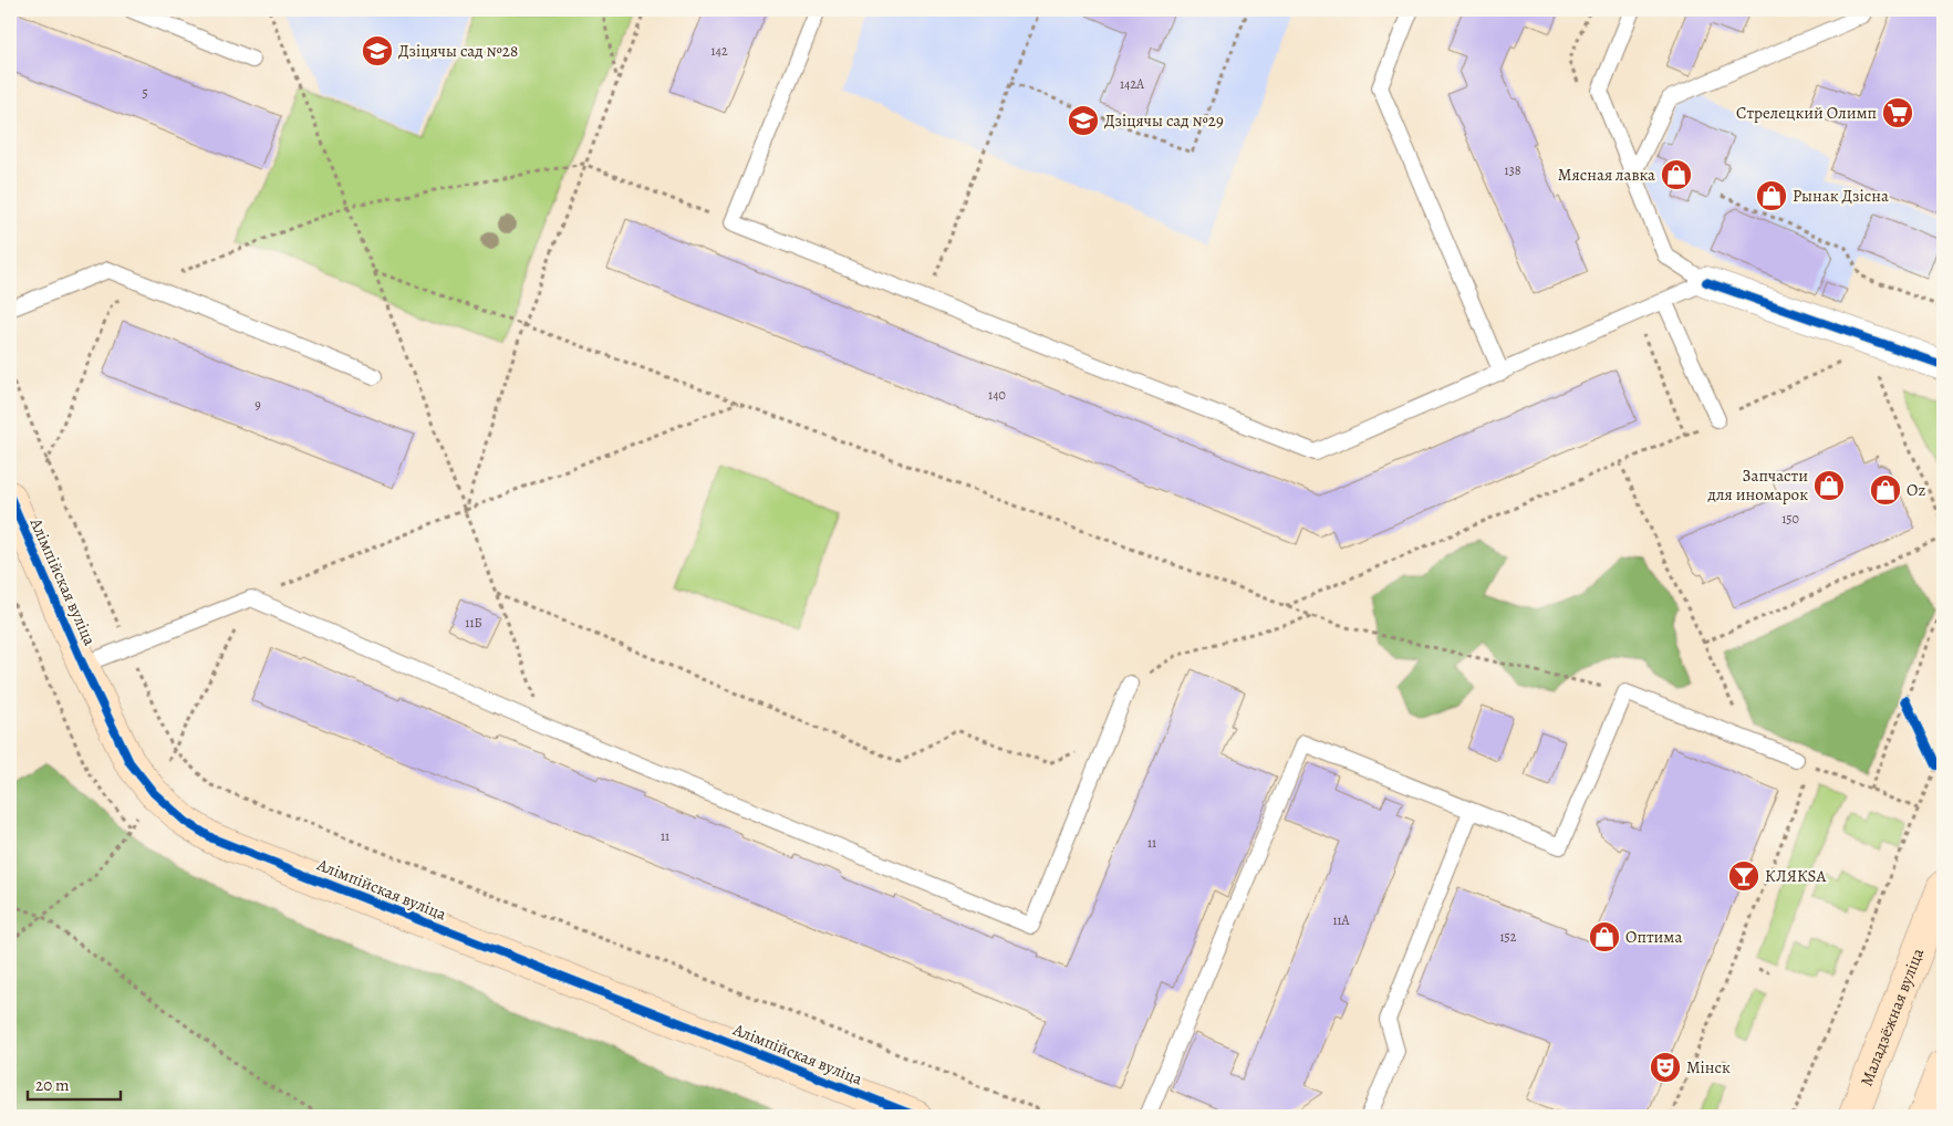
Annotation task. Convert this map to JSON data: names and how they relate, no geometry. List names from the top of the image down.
{
  "streets": {
    "street": ["Алімпійская вуліца", "Маладзёжная вуліца"]
  },
  "places": {
    "school or university": ["Дзіцячы сад №28", "Дзіцячы сад №29"],
    "supermarket": ["Стрелецкий Олимп"],
    "shop": [
      "Мясная лавка",
      "Рынак Дзісна",
      "Запчасти для иномарок",
      "Oz",
      "Оптима"
    ],
    "bar": ["КЛЯКSА"],
    "theatre": ["Мінск"]
  },
  "house_numbers": [
    "142",
    "142А",
    "5",
    "138",
    "140",
    "9",
    "150",
    "11Б",
    "11",
    "11",
    "11А",
    "152"
  ],
  "scale_bar": "20 m"
}
